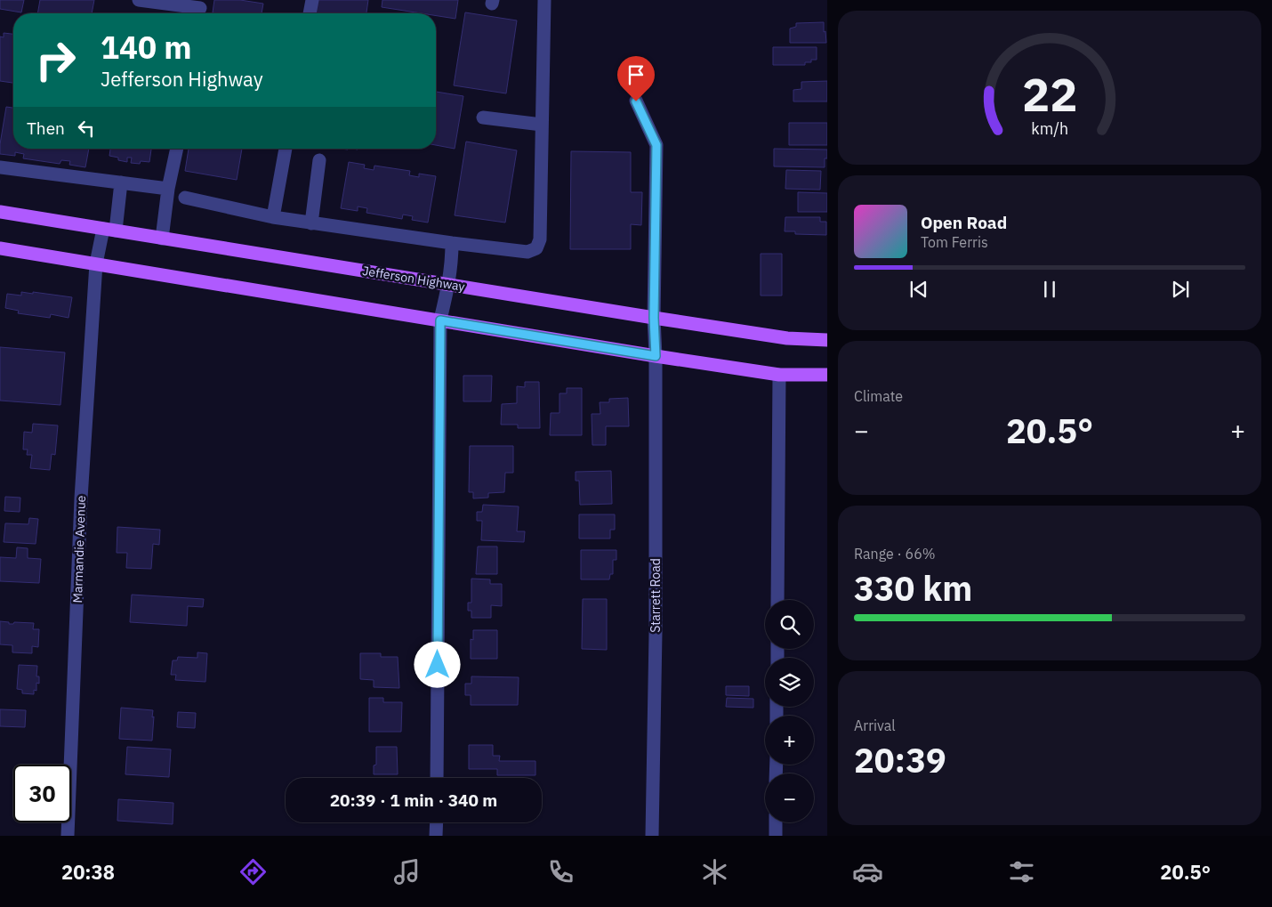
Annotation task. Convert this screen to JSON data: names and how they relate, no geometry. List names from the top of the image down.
{
  "streets": {
    "main road": ["Jefferson Highway"],
    "street": ["Marmandie Avenue", "Starrett Road"]
  },
  "crossings": [
    ["Jefferson Highway", "Marmandie Avenue"],
    ["Jefferson Highway", "Starrett Road"]
  ],
  "page": {
    "turn": ["140 m", "Jefferson Highway"],
    "then": "Then",
    "song": ["Open Road", "Tom Ferris"],
    "tile": [
      "Climate",
      ["Range · 66%", "330 km"],
      ["Arrival", "20:39"]
    ],
    "heat": ["−", "20.5°", "+"],
    "map_buttons": ["+", "−"],
    "limit": "30",
    "trip": "20:39 · 1 min · 340 m",
    "tabs": ["20:38", "20.5°"],
    "gauge": ["22", "km/h"]
  }
}
